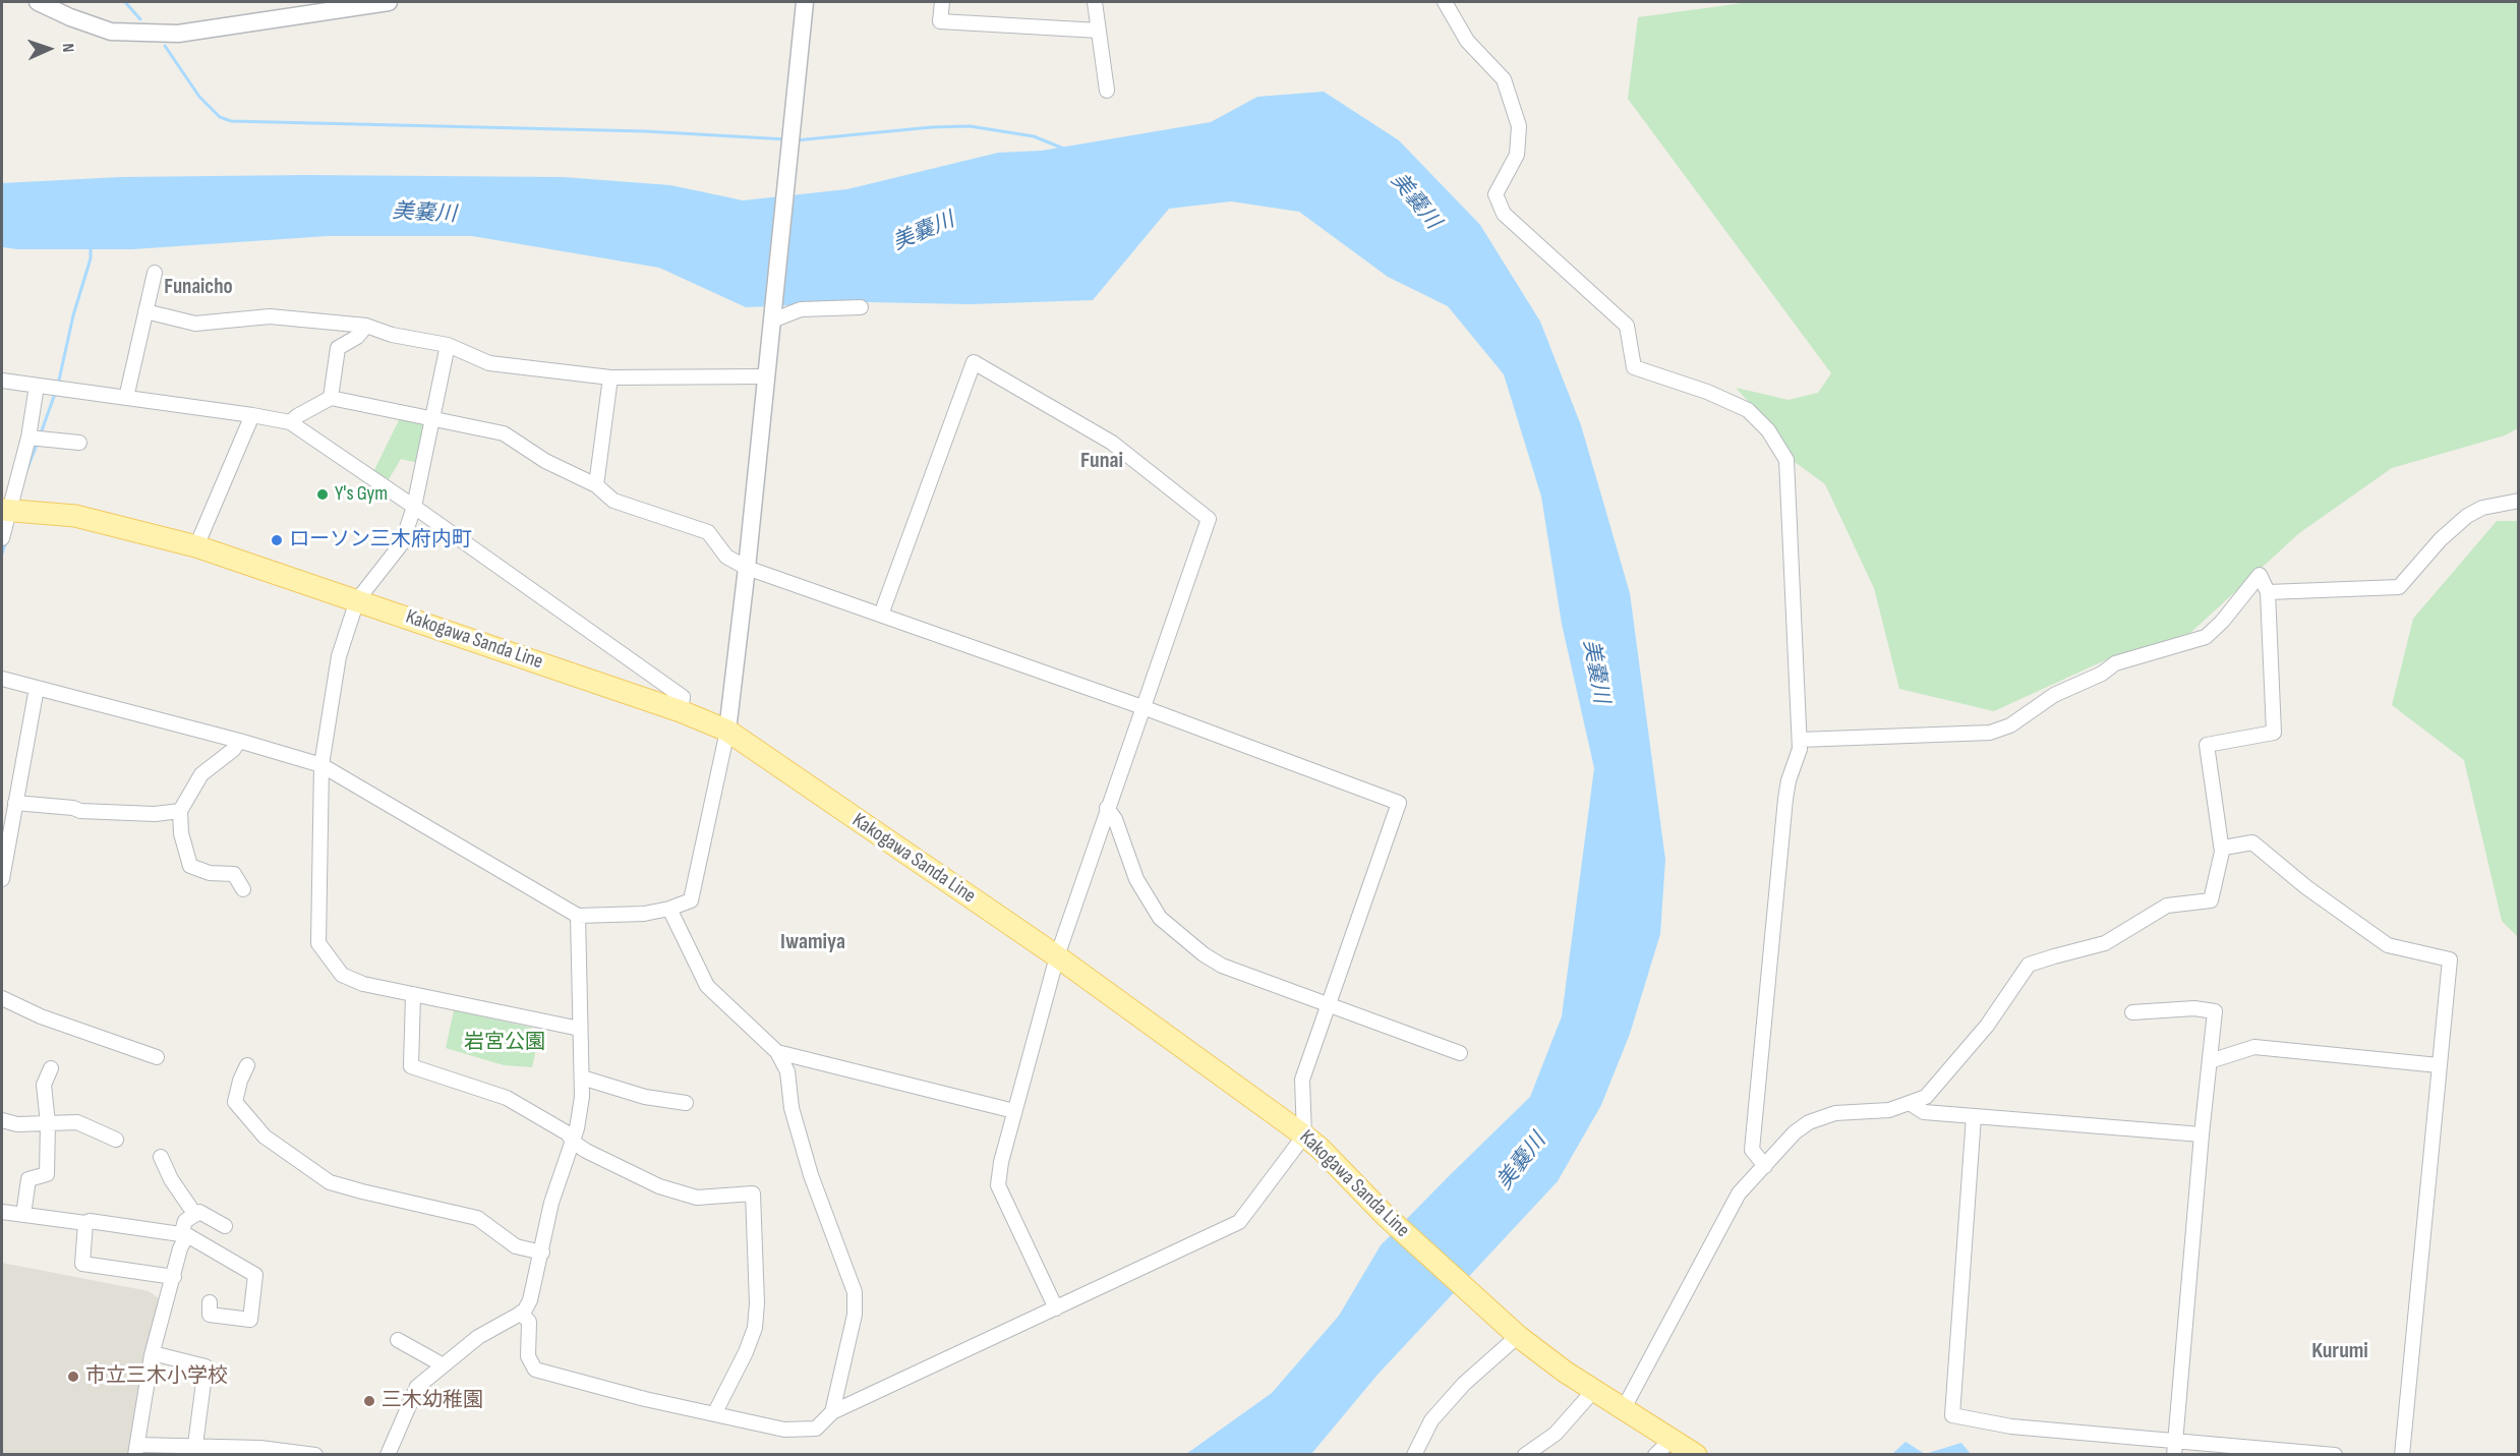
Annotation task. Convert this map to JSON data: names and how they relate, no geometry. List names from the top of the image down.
{
  "streets": {
    "main road": ["Kakogawa Sanda Line"]
  },
  "districts": [
    "Funaicho",
    "Funai",
    "Iwamiya",
    "Kurumi"
  ],
  "water": ["美嚢川"],
  "parks": ["岩宮公園"],
  "places": [
    "Y's Gym",
    "ローソン三木府内町",
    "市立三木小学校",
    "三木幼稚園"
  ],
  "north": "right"
}
